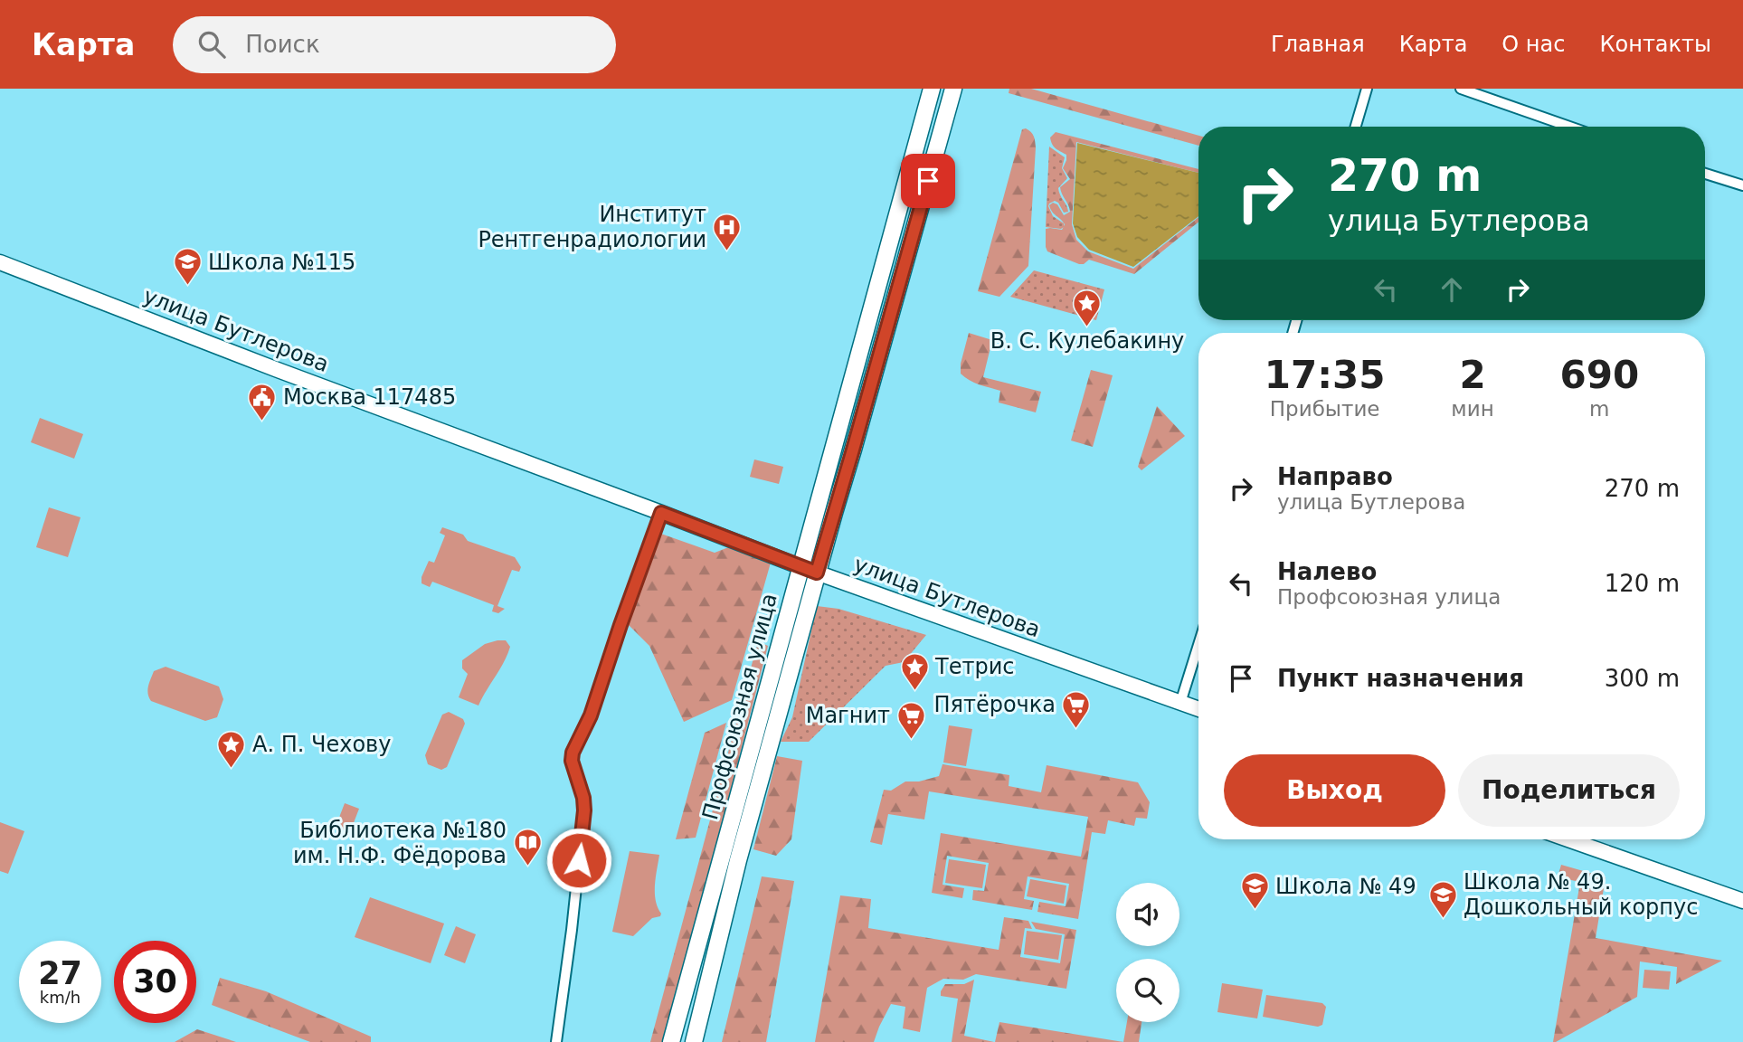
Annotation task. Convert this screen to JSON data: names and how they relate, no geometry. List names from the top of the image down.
{
  "streets": {
    "main road": ["Профсоюзная улица"],
    "street": ["улица Бутлерова"]
  },
  "crossings": [
    ["улица Бутлерова", "Профсоюзная улица"]
  ],
  "places": {
    "hospital": ["Институт Рентгенрадиологии"],
    "school or university": ["Школа №115", "Школа № 49", "Школа № 49. Дошкольный корпус"],
    "place": ["В. С. Кулебакину", "Тетрис", "А. П. Чехову"],
    "public building": ["Москва 117485"],
    "supermarket": ["Пятёрочка", "Магнит"],
    "library": ["Библиотека №180 им. Н.Ф. Фёдорова"]
  },
  "page": {
    "header": "Карта",
    "search": "Поиск",
    "nav": [
      "Главная",
      "Карта",
      "О нас",
      "Контакты"
    ],
    "turn": ["270 m", "улица Бутлерова"],
    "eta": [
      "17:35",
      "Прибытие",
      "2",
      "мин",
      "690",
      "m"
    ],
    "list": [
      {
        "name": "Направо",
        "note": "улица Бутлерова",
        "value": "270 m"
      },
      {
        "name": "Налево",
        "note": "Профсоюзная улица",
        "value": "120 m"
      },
      {
        "name": "Пункт назначения",
        "value": "300 m"
      }
    ],
    "buttons": ["Выход", "Поделиться"],
    "speed": "27 km/h",
    "limit": "30"
  }
}
